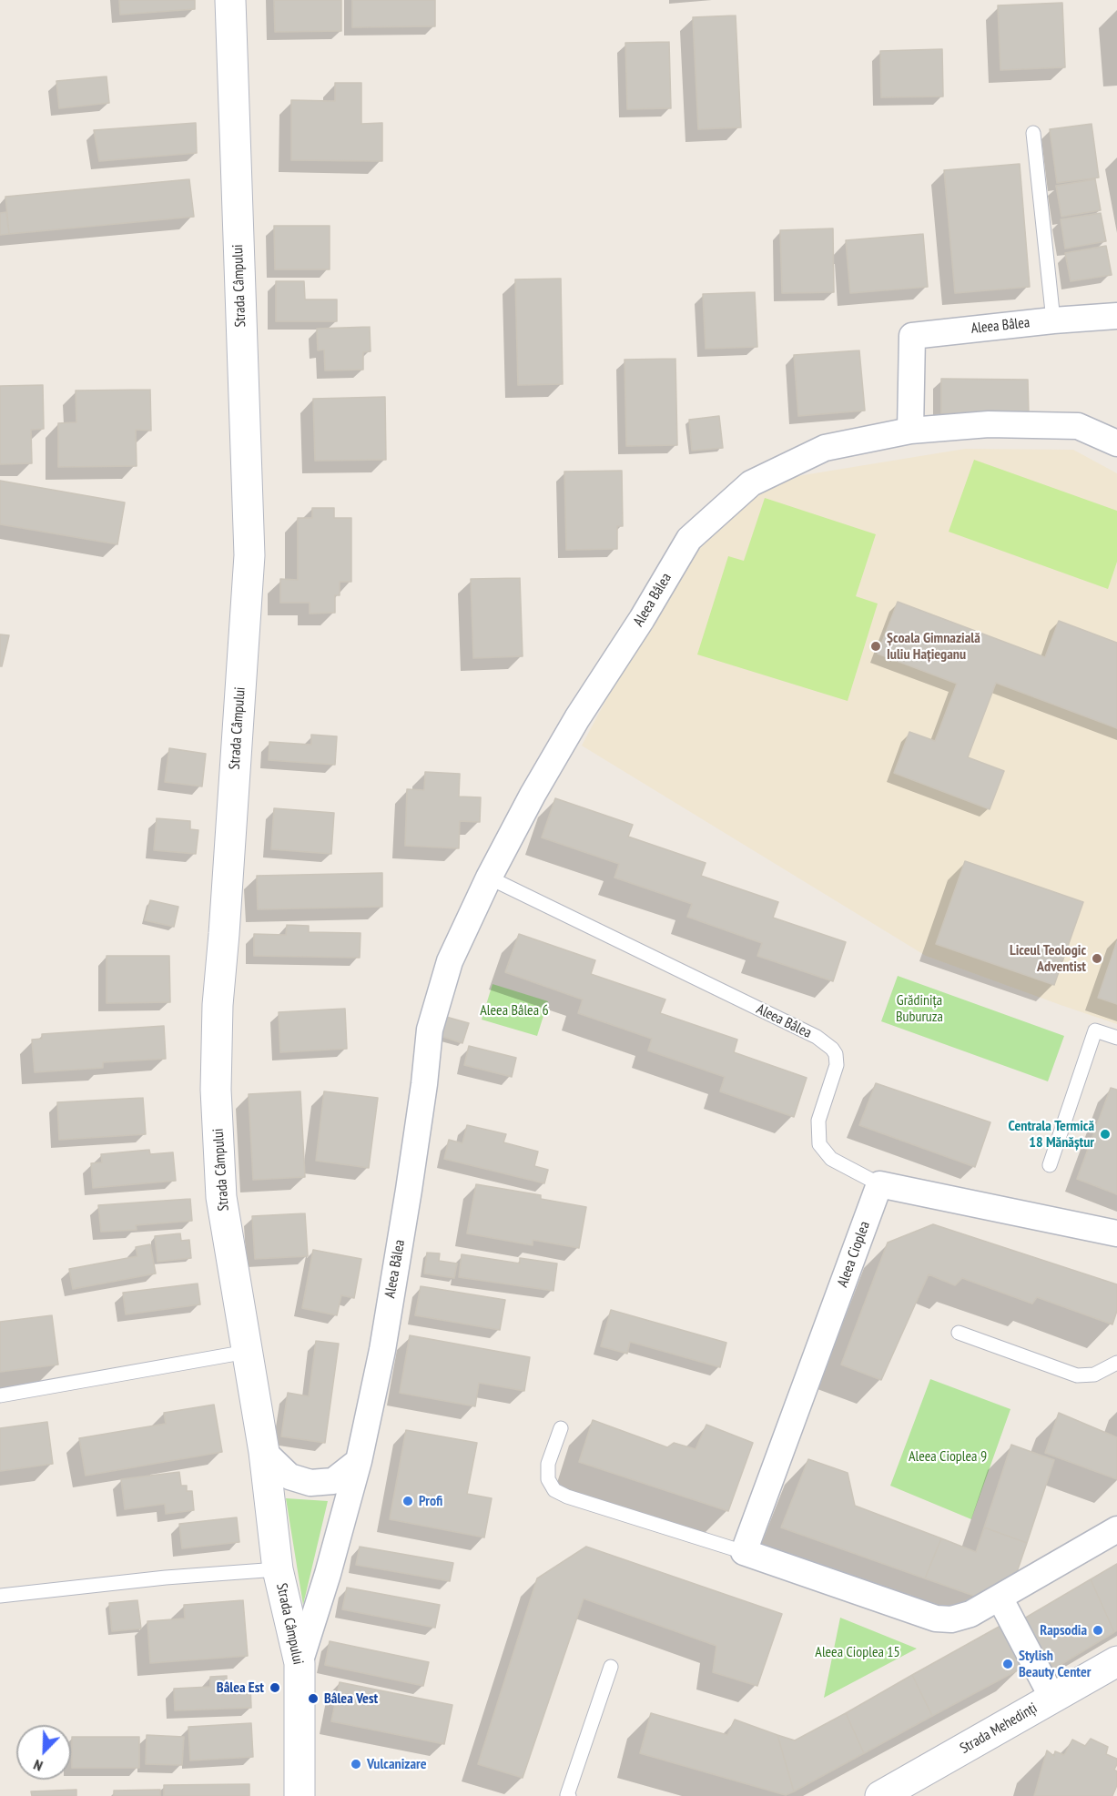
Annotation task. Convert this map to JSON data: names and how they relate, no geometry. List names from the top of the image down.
{
  "streets": {
    "street": [
      "Strada Câmpului",
      "Aleea Bâlea",
      "Aleea Cioplea",
      "Strada Mehedinți"
    ]
  },
  "crossings": [
    ["Strada Câmpului", "Aleea Bâlea"],
    ["Aleea Bâlea", "Aleea Cioplea"]
  ],
  "parks": [
    "Grădinița Buburuza",
    "Aleea Bâlea 6",
    "Aleea Cioplea 9",
    "Aleea Cioplea 15"
  ],
  "places": [
    "Școala Gimnazială Iuliu Hațieganu",
    "Liceul Teologic Adventist",
    "Centrala Termică 18 Mănăștur",
    "Profi",
    "Rapsodia",
    "Stylish Beauty Center",
    "Bâlea Est",
    "Bâlea Vest",
    "Vulcanizare"
  ],
  "north": "bottom left"
}
